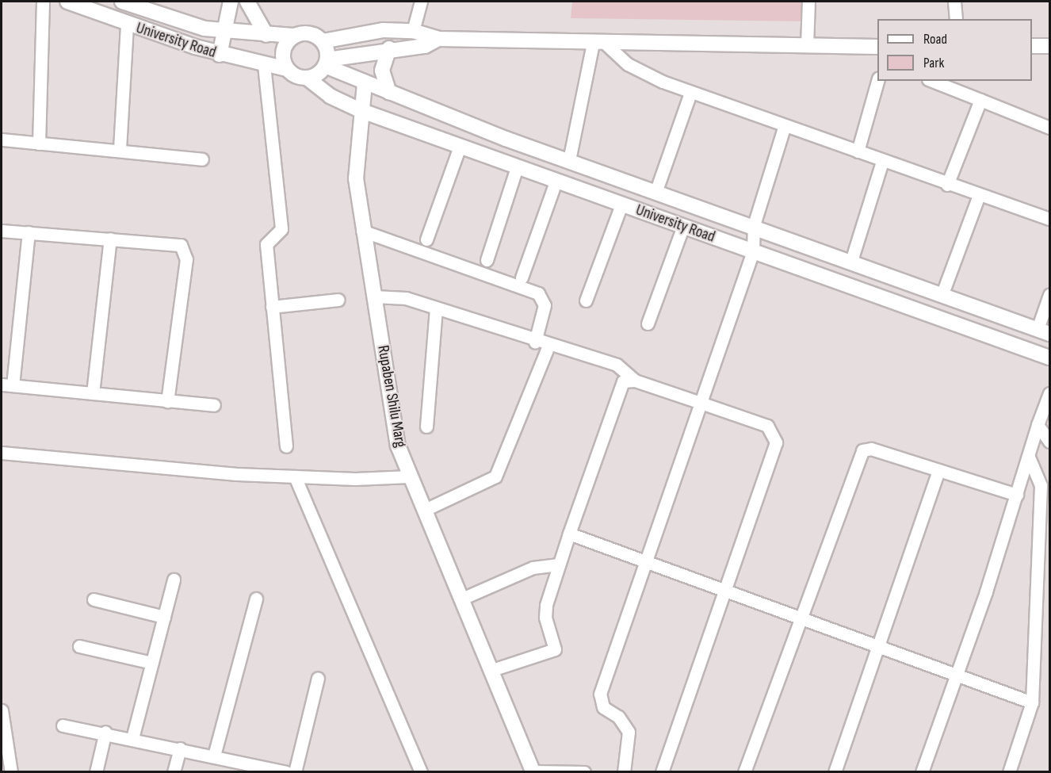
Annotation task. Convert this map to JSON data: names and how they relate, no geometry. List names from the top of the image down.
{
  "streets": {
    "street": ["University Road", "Rupaben Shilu Marg"]
  },
  "crossings": [
    ["University Road", "Rupaben Shilu Marg"]
  ],
  "legend": ["Road", "Park"]
}
